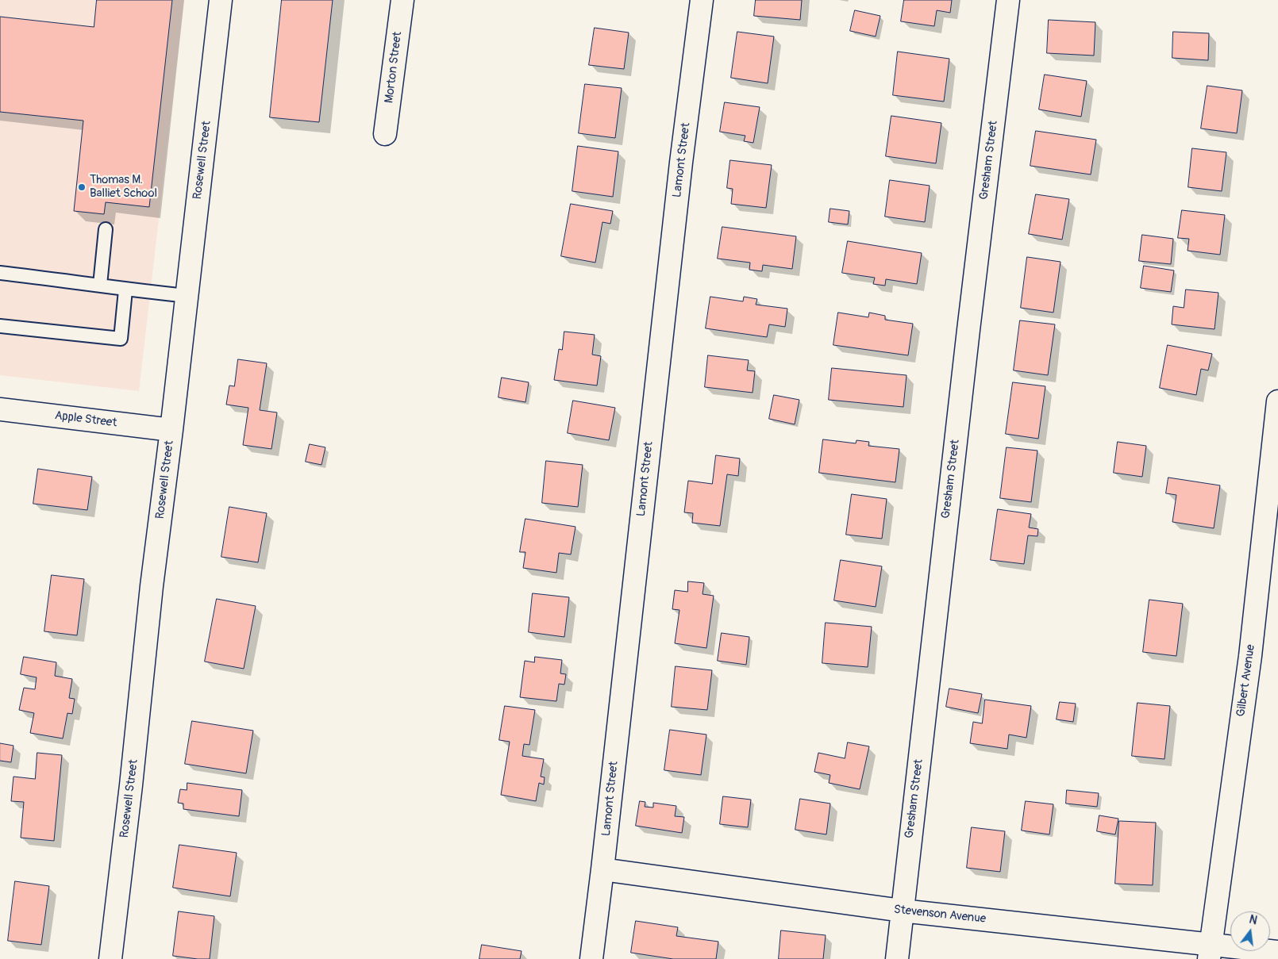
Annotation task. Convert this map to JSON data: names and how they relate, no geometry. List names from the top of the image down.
{
  "streets": {
    "street": [
      "Morton Street",
      "Rosewell Street",
      "Lamont Street",
      "Gresham Street",
      "Apple Street",
      "Gilbert Avenue",
      "Stevenson Avenue"
    ]
  },
  "crossings": [
    ["Rosewell Street", "Apple Street"],
    ["Lamont Street", "Stevenson Avenue"],
    ["Gresham Street", "Stevenson Avenue"],
    ["Gilbert Avenue", "Stevenson Avenue"]
  ],
  "places": ["Thomas M. Balliet School"],
  "north": "top"
}
